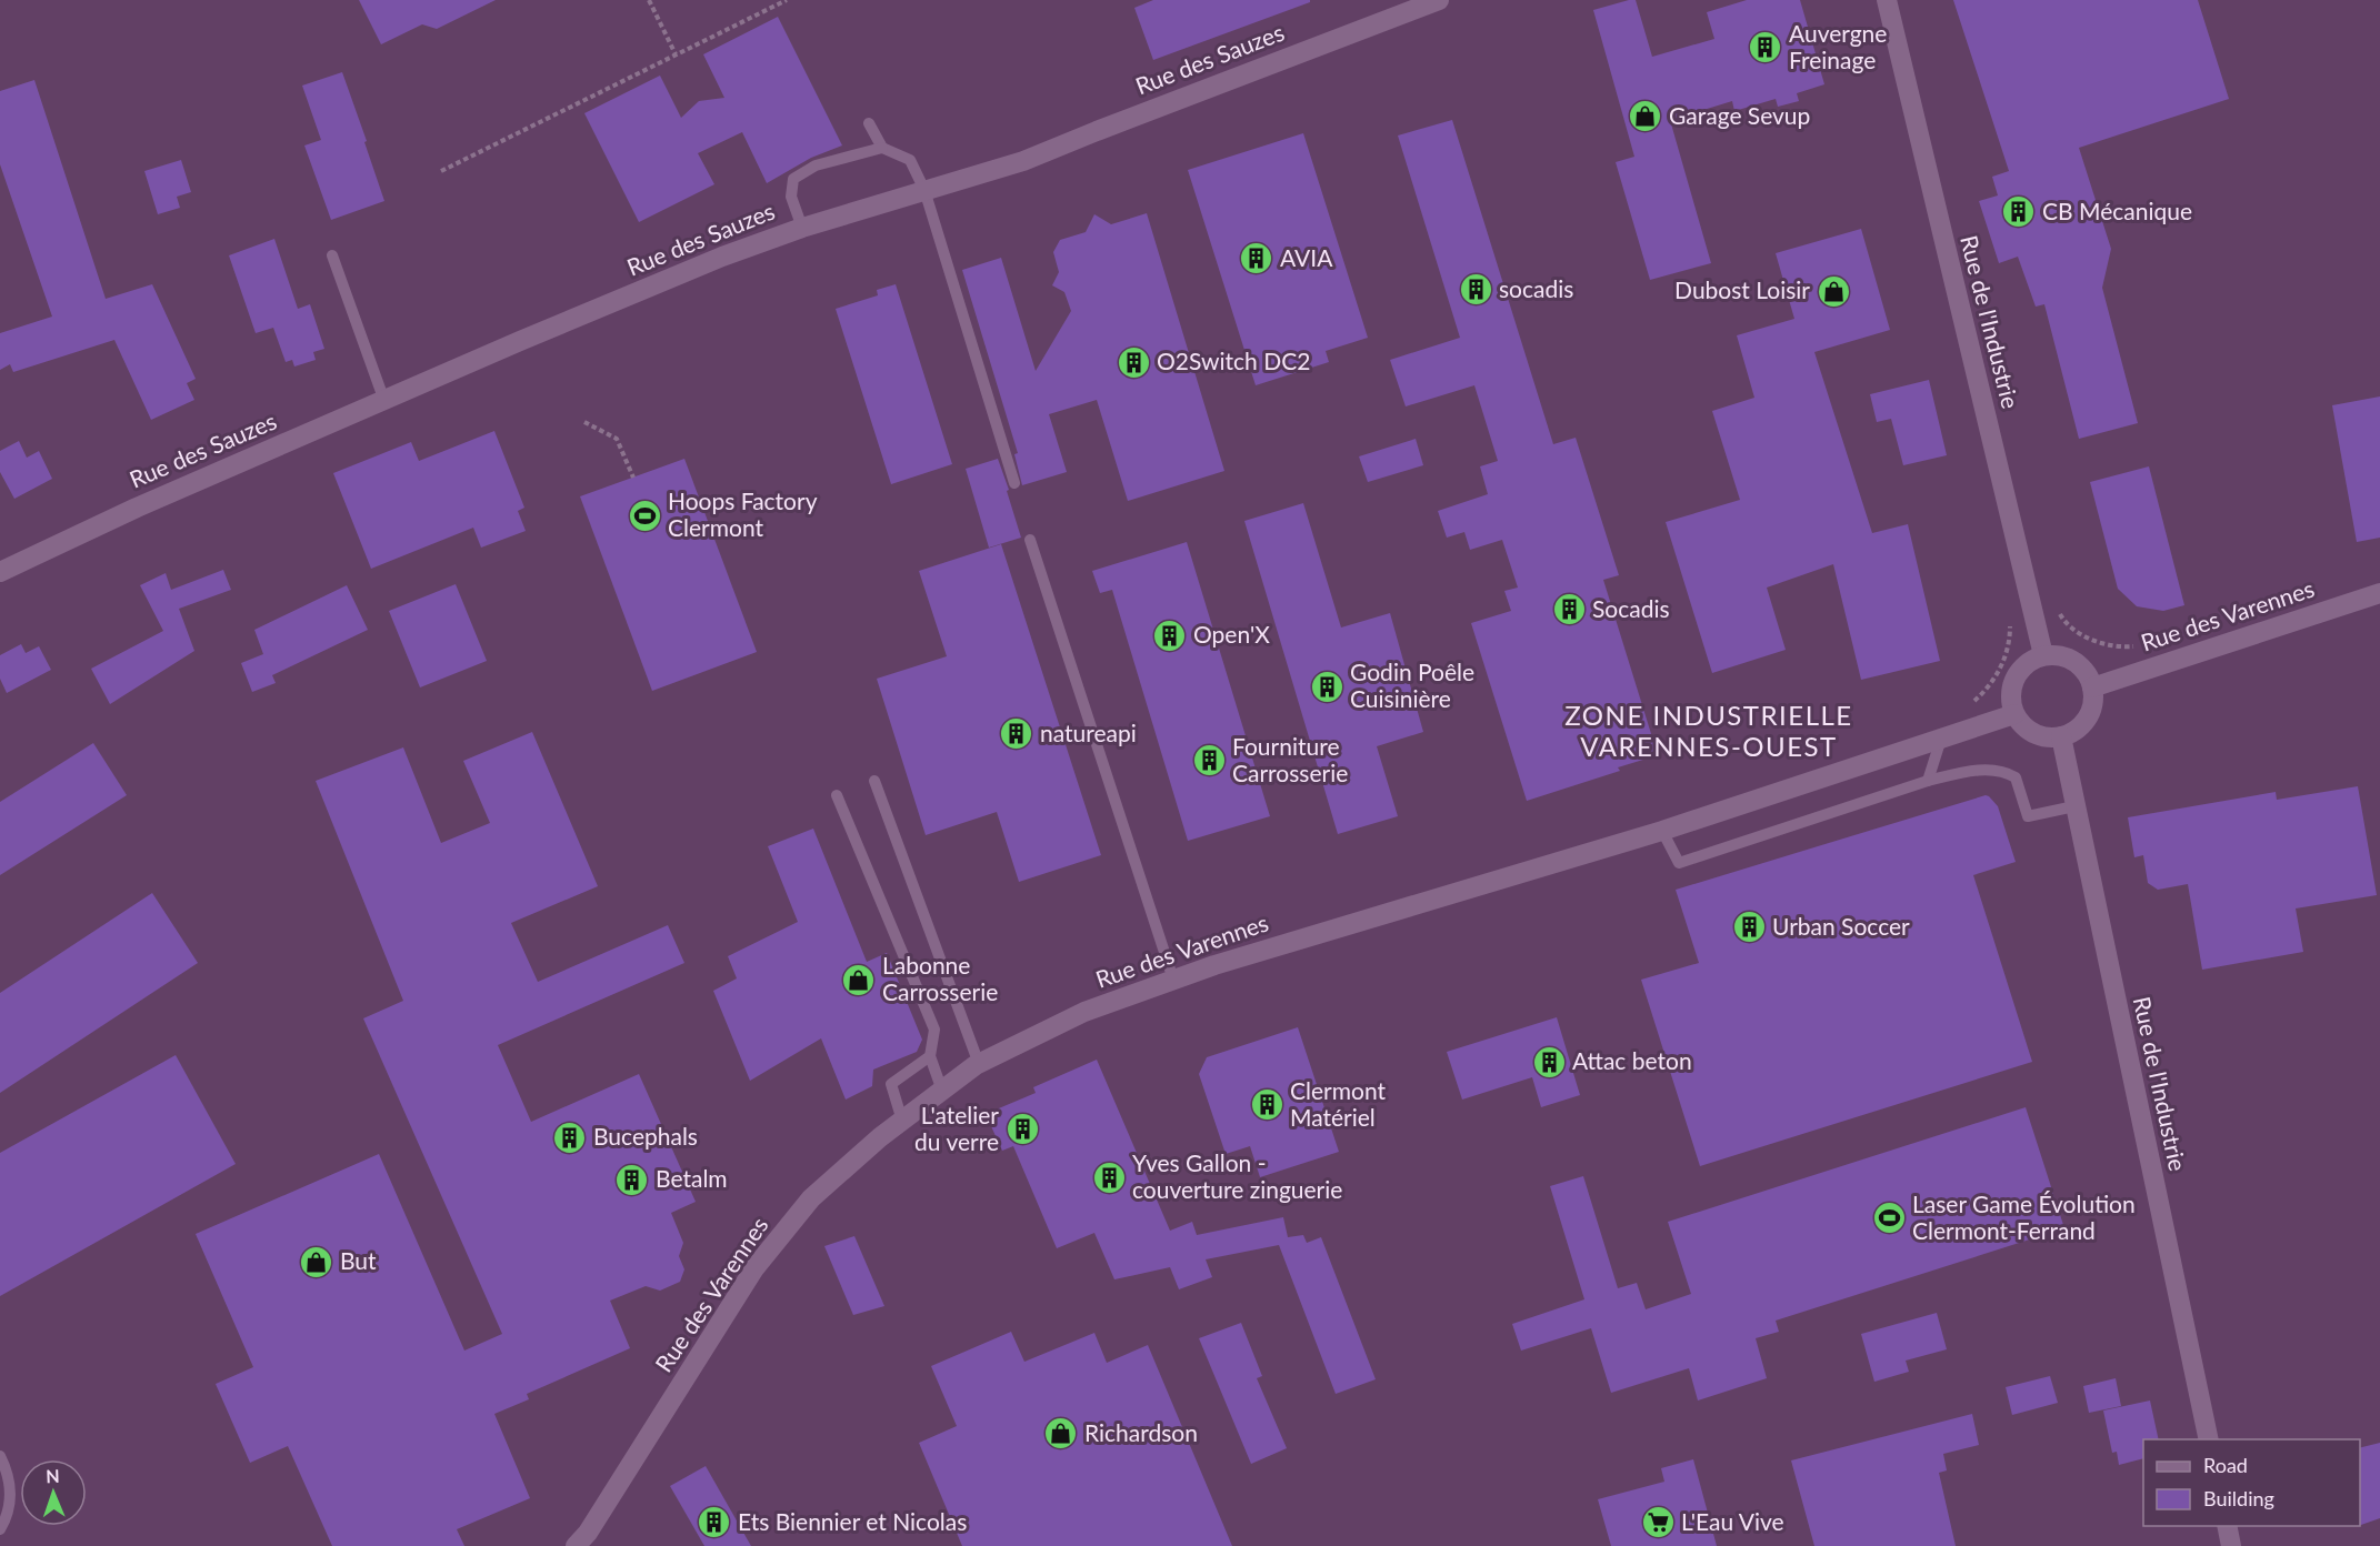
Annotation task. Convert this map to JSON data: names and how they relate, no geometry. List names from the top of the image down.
{
  "streets": {
    "street": ["Rue des Sauzes", "Rue de l'Industrie", "Rue des Varennes"]
  },
  "crossings": [
    ["Rue de l'Industrie", "Rue des Varennes"]
  ],
  "districts": ["ZONE INDUSTRIELLE VARENNES-OUEST"],
  "places": {
    "building": [
      "Auvergne Freinage",
      "CB Mécanique",
      "AVIA",
      "socadis",
      "O2Switch DC2",
      "Socadis",
      "Open'X",
      "Godin Poêle Cuisinière",
      "natureapi",
      "Fourniture Carrosserie",
      "Urban Soccer",
      "Attac beton",
      "Clermont Matériel",
      "L'atelier du verre",
      "Bucephals",
      "Yves Gallon - couverture zinguerie",
      "Betalm",
      "Ets Biennier et Nicolas"
    ],
    "shop": [
      "Garage Sevup",
      "Dubost Loisir",
      "Labonne Carrosserie",
      "But",
      "Richardson"
    ],
    "sports": ["Hoops Factory Clermont", "Laser Game Évolution Clermont-Ferrand"],
    "supermarket": ["L'Eau Vive"]
  },
  "legend": ["Road", "Building"],
  "north": "top"
}
